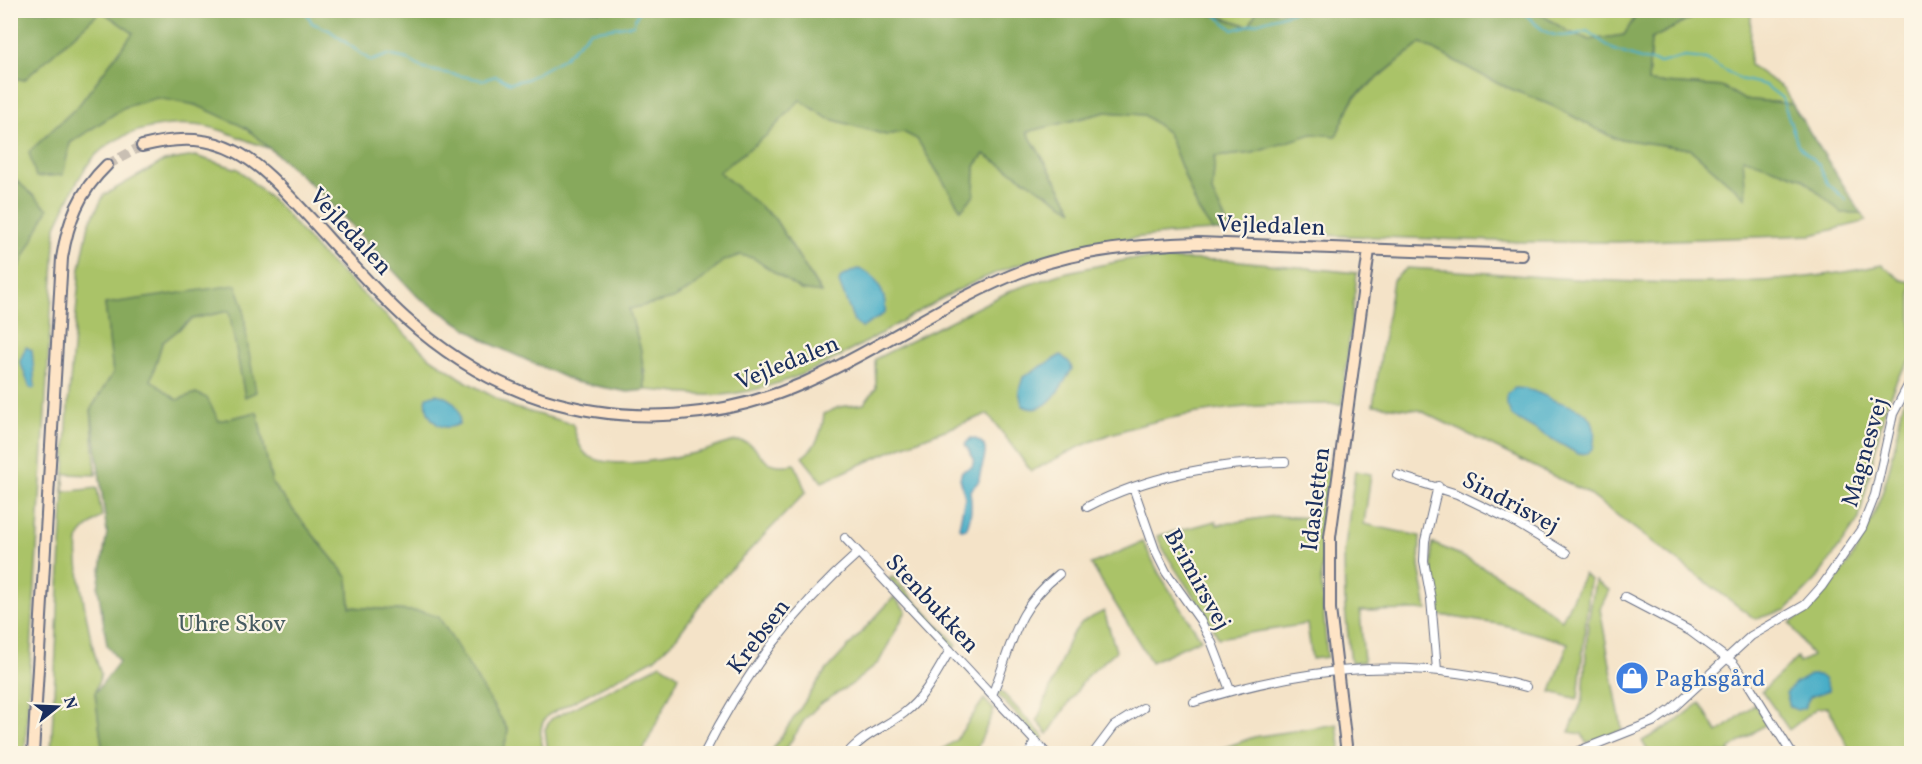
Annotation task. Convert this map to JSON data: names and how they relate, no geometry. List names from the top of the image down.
{
  "streets": {
    "street": [
      "Vejledalen",
      "Magnesvej",
      "Idasletten",
      "Sindrisvej",
      "Brimirsvej",
      "Stenbukken",
      "Krebsen"
    ]
  },
  "crossings": [
    ["Vejledalen", "Idasletten"],
    ["Stenbukken", "Krebsen"]
  ],
  "parks": ["Uhre Skov"],
  "places": {
    "shop": ["Paghsgård"]
  },
  "north": "right"
}
